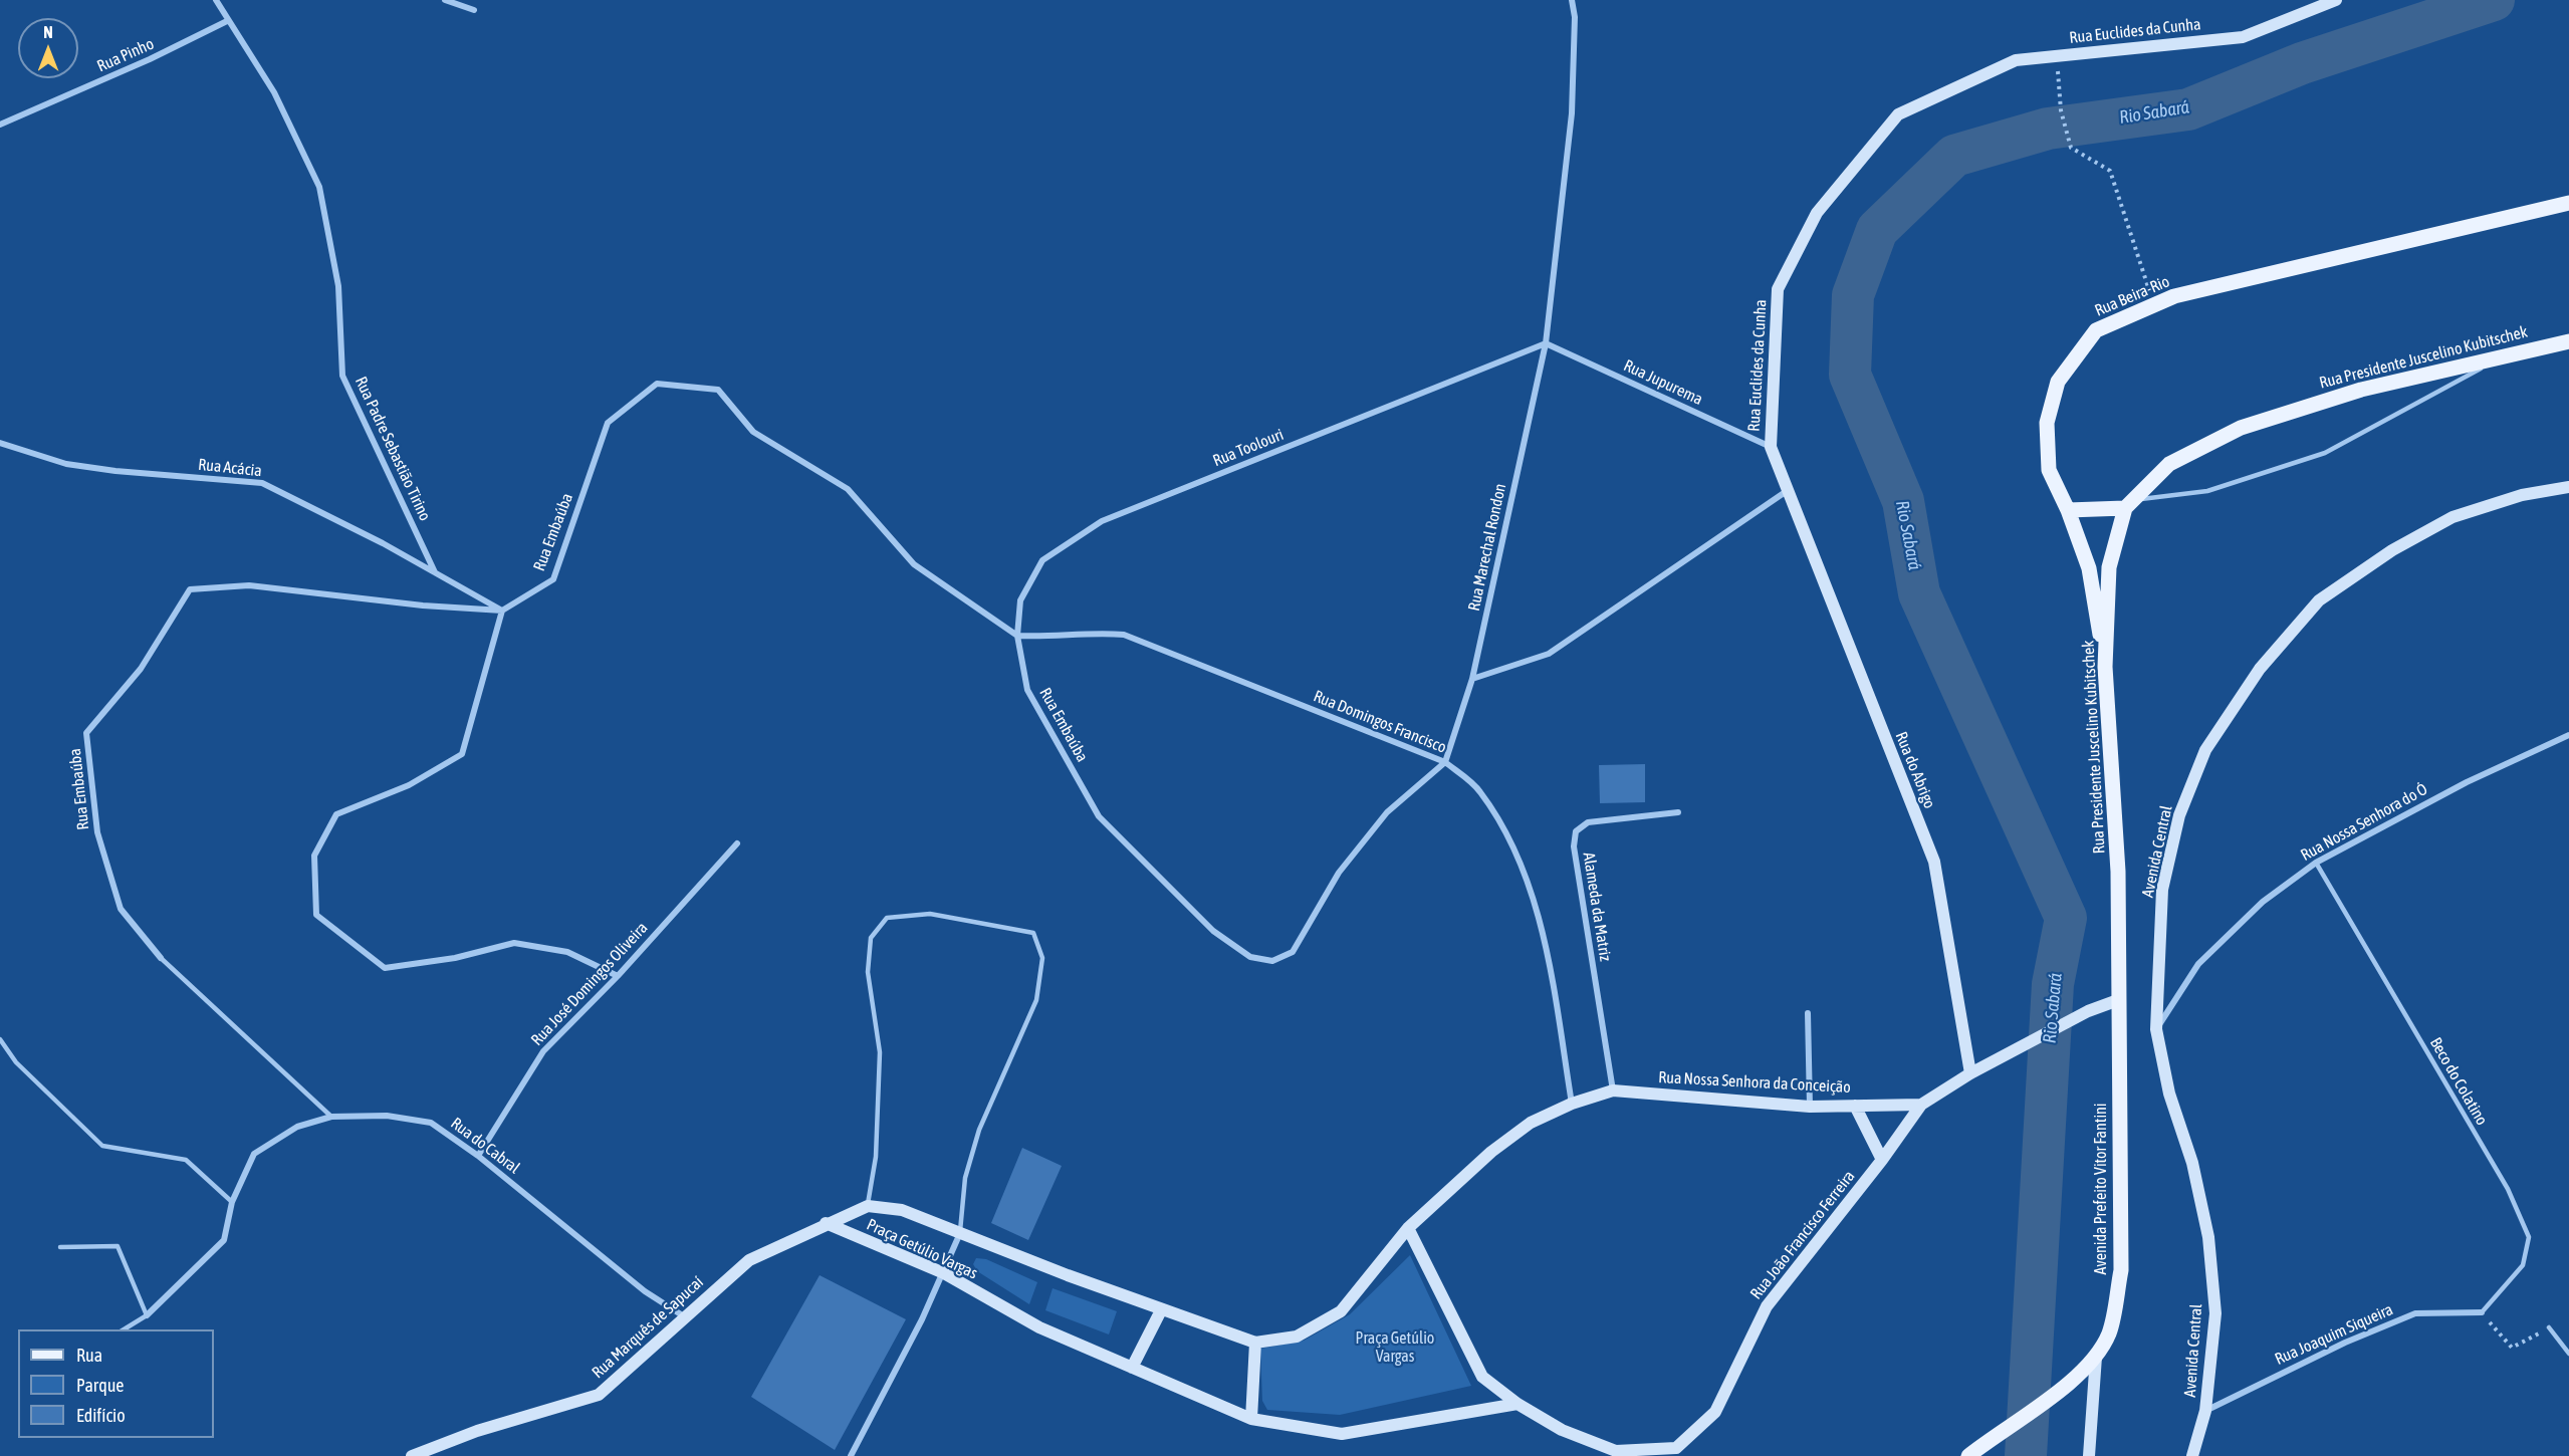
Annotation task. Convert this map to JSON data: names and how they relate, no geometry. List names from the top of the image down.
{
  "streets": {
    "main road": [
      "Rua Euclides da Cunha",
      "Rua Beira-Rio",
      "Rua Presidente Juscelino Kubitschek",
      "Rua do Abrigo",
      "Avenida Central",
      "Rua Nossa Senhora da Conceição",
      "Avenida Prefeito Vitor Fantini",
      "Rua João Francisco Ferreira",
      "Praça Getúlio Vargas",
      "Rua Marquês de Sapucaí"
    ],
    "street": [
      "Rua Pinho",
      "Rua Jupurema",
      "Rua Toolouri",
      "Rua Padre Sebastião Tirino",
      "Rua Acácia",
      "Rua Embaúba",
      "Rua Marechal Rondon",
      "Rua Domingos Francisco",
      "Rua Nossa Senhora do Ó",
      "Alameda da Matriz",
      "Rua José Domingos Oliveira",
      "Rua do Cabral",
      "Rua Joaquim Siqueira"
    ],
    "lane": ["Beco do Colatino"]
  },
  "crossings": [
    ["Rua Euclides da Cunha", "Rua Jupurema"],
    ["Rua Euclides da Cunha", "Rua do Abrigo"],
    ["Rua Pinho", "Rua Padre Sebastião Tirino"],
    ["Rua Beira-Rio", "Rua Presidente Juscelino Kubitschek"],
    ["Rua Presidente Juscelino Kubitschek", "Avenida Prefeito Vitor Fantini"],
    ["Rua Jupurema", "Rua Toolouri"],
    ["Rua Jupurema", "Rua Marechal Rondon"],
    ["Rua Toolouri", "Rua Embaúba"],
    ["Rua Toolouri", "Rua Marechal Rondon"],
    ["Rua Toolouri", "Rua Domingos Francisco"],
    ["Rua Padre Sebastião Tirino", "Rua Acácia"],
    ["Rua Acácia", "Rua Embaúba"],
    ["Rua Embaúba", "Rua Marechal Rondon"],
    ["Rua Embaúba", "Rua Domingos Francisco"],
    ["Rua Embaúba", "Rua do Cabral"],
    ["Rua Marechal Rondon", "Rua Domingos Francisco"],
    ["Rua Domingos Francisco", "Rua Nossa Senhora da Conceição"],
    ["Rua Nossa Senhora do Ó", "Avenida Central"],
    ["Rua Nossa Senhora do Ó", "Beco do Colatino"],
    ["Avenida Central", "Rua Joaquim Siqueira"],
    ["Alameda da Matriz", "Rua Nossa Senhora da Conceição"],
    ["Rua José Domingos Oliveira", "Rua do Cabral"],
    ["Beco do Colatino", "Rua Joaquim Siqueira"],
    ["Rua Nossa Senhora da Conceição", "Rua João Francisco Ferreira"],
    ["Rua Nossa Senhora da Conceição", "Praça Getúlio Vargas"],
    ["Rua do Cabral", "Rua Marquês de Sapucaí"],
    ["Praça Getúlio Vargas", "Rua Marquês de Sapucaí"]
  ],
  "water": ["Rio Sabará"],
  "parks": ["Praça Getúlio Vargas"],
  "legend": ["Rua", "Parque", "Edifício"],
  "north": "top"
}
